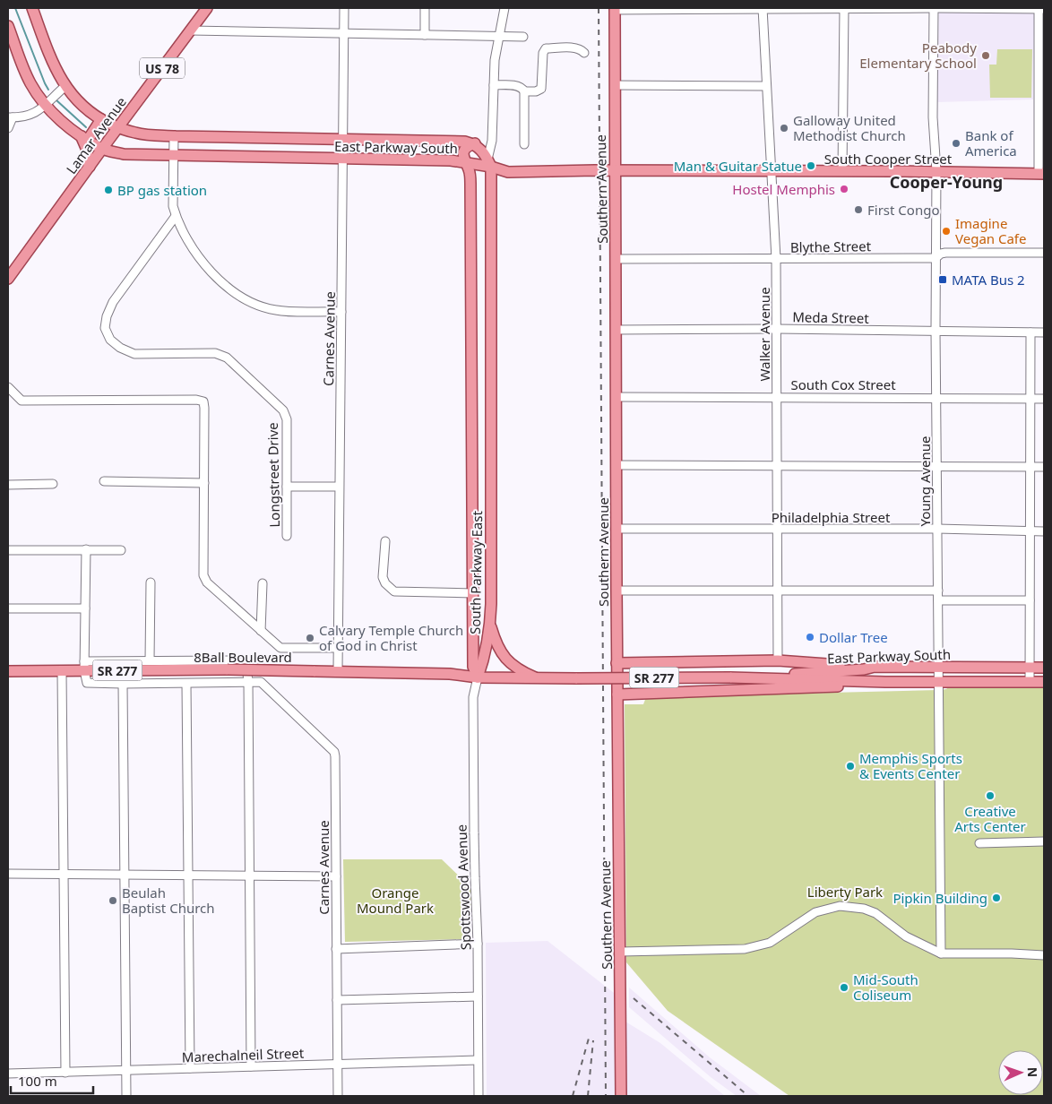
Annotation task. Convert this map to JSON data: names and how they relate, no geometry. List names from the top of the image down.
{
  "streets": {
    "main road": [
      "US 78",
      "Lamar Avenue",
      "East Parkway South",
      "South Cooper Street",
      "Southern Avenue",
      "South Parkway East",
      "8Ball Boulevard",
      "SR 277"
    ],
    "street": [
      "Blythe Street",
      "Meda Street",
      "Walker Avenue",
      "Carnes Avenue",
      "South Cox Street",
      "Longstreet Drive",
      "Young Avenue",
      "Philadelphia Street",
      "Spottswood Avenue",
      "Marechalneil Street"
    ]
  },
  "crossings": [
    ["Lamar Avenue", "East Parkway South"],
    ["East Parkway South", "South Cooper Street"],
    ["East Parkway South", "Carnes Avenue"],
    ["East Parkway South", "Young Avenue"],
    ["East Parkway South", "South Parkway East"],
    ["East Parkway South", "8Ball Boulevard"],
    ["East Parkway South", "Spottswood Avenue"],
    ["South Cooper Street", "Southern Avenue"],
    ["South Cooper Street", "Walker Avenue"],
    ["South Cooper Street", "Young Avenue"],
    ["South Cooper Street", "South Parkway East"],
    ["Southern Avenue", "Blythe Street"],
    ["Southern Avenue", "Meda Street"],
    ["Southern Avenue", "South Cox Street"],
    ["Southern Avenue", "Philadelphia Street"],
    ["Blythe Street", "Walker Avenue"],
    ["Blythe Street", "Young Avenue"],
    ["Meda Street", "Walker Avenue"],
    ["Meda Street", "Young Avenue"],
    ["Walker Avenue", "South Cox Street"],
    ["Walker Avenue", "Philadelphia Street"],
    ["Carnes Avenue", "8Ball Boulevard"],
    ["Carnes Avenue", "Marechalneil Street"],
    ["South Cox Street", "Young Avenue"],
    ["Young Avenue", "Philadelphia Street"],
    ["South Parkway East", "8Ball Boulevard"],
    ["South Parkway East", "Spottswood Avenue"],
    ["8Ball Boulevard", "Spottswood Avenue"],
    ["Spottswood Avenue", "Marechalneil Street"]
  ],
  "districts": ["Cooper-Young"],
  "parks": ["Liberty Park", "Orange Mound Park"],
  "places": {
    "other": [
      "Peabody Elementary School",
      "Galloway United Methodist Church",
      "Bank of America",
      "Man & Guitar Statue",
      "Hostel Memphis",
      "BP gas station",
      "First Congo",
      "Imagine Vegan Cafe",
      "Dollar Tree",
      "Calvary Temple Church of God in Christ",
      "Memphis Sports & Events Center",
      "Creative Arts Center",
      "Pipkin Building",
      "Beulah Baptist Church",
      "Mid-South Coliseum"
    ],
    "transit": ["MATA Bus 2"]
  },
  "scale_bar": "100 m",
  "north": "right"
}
